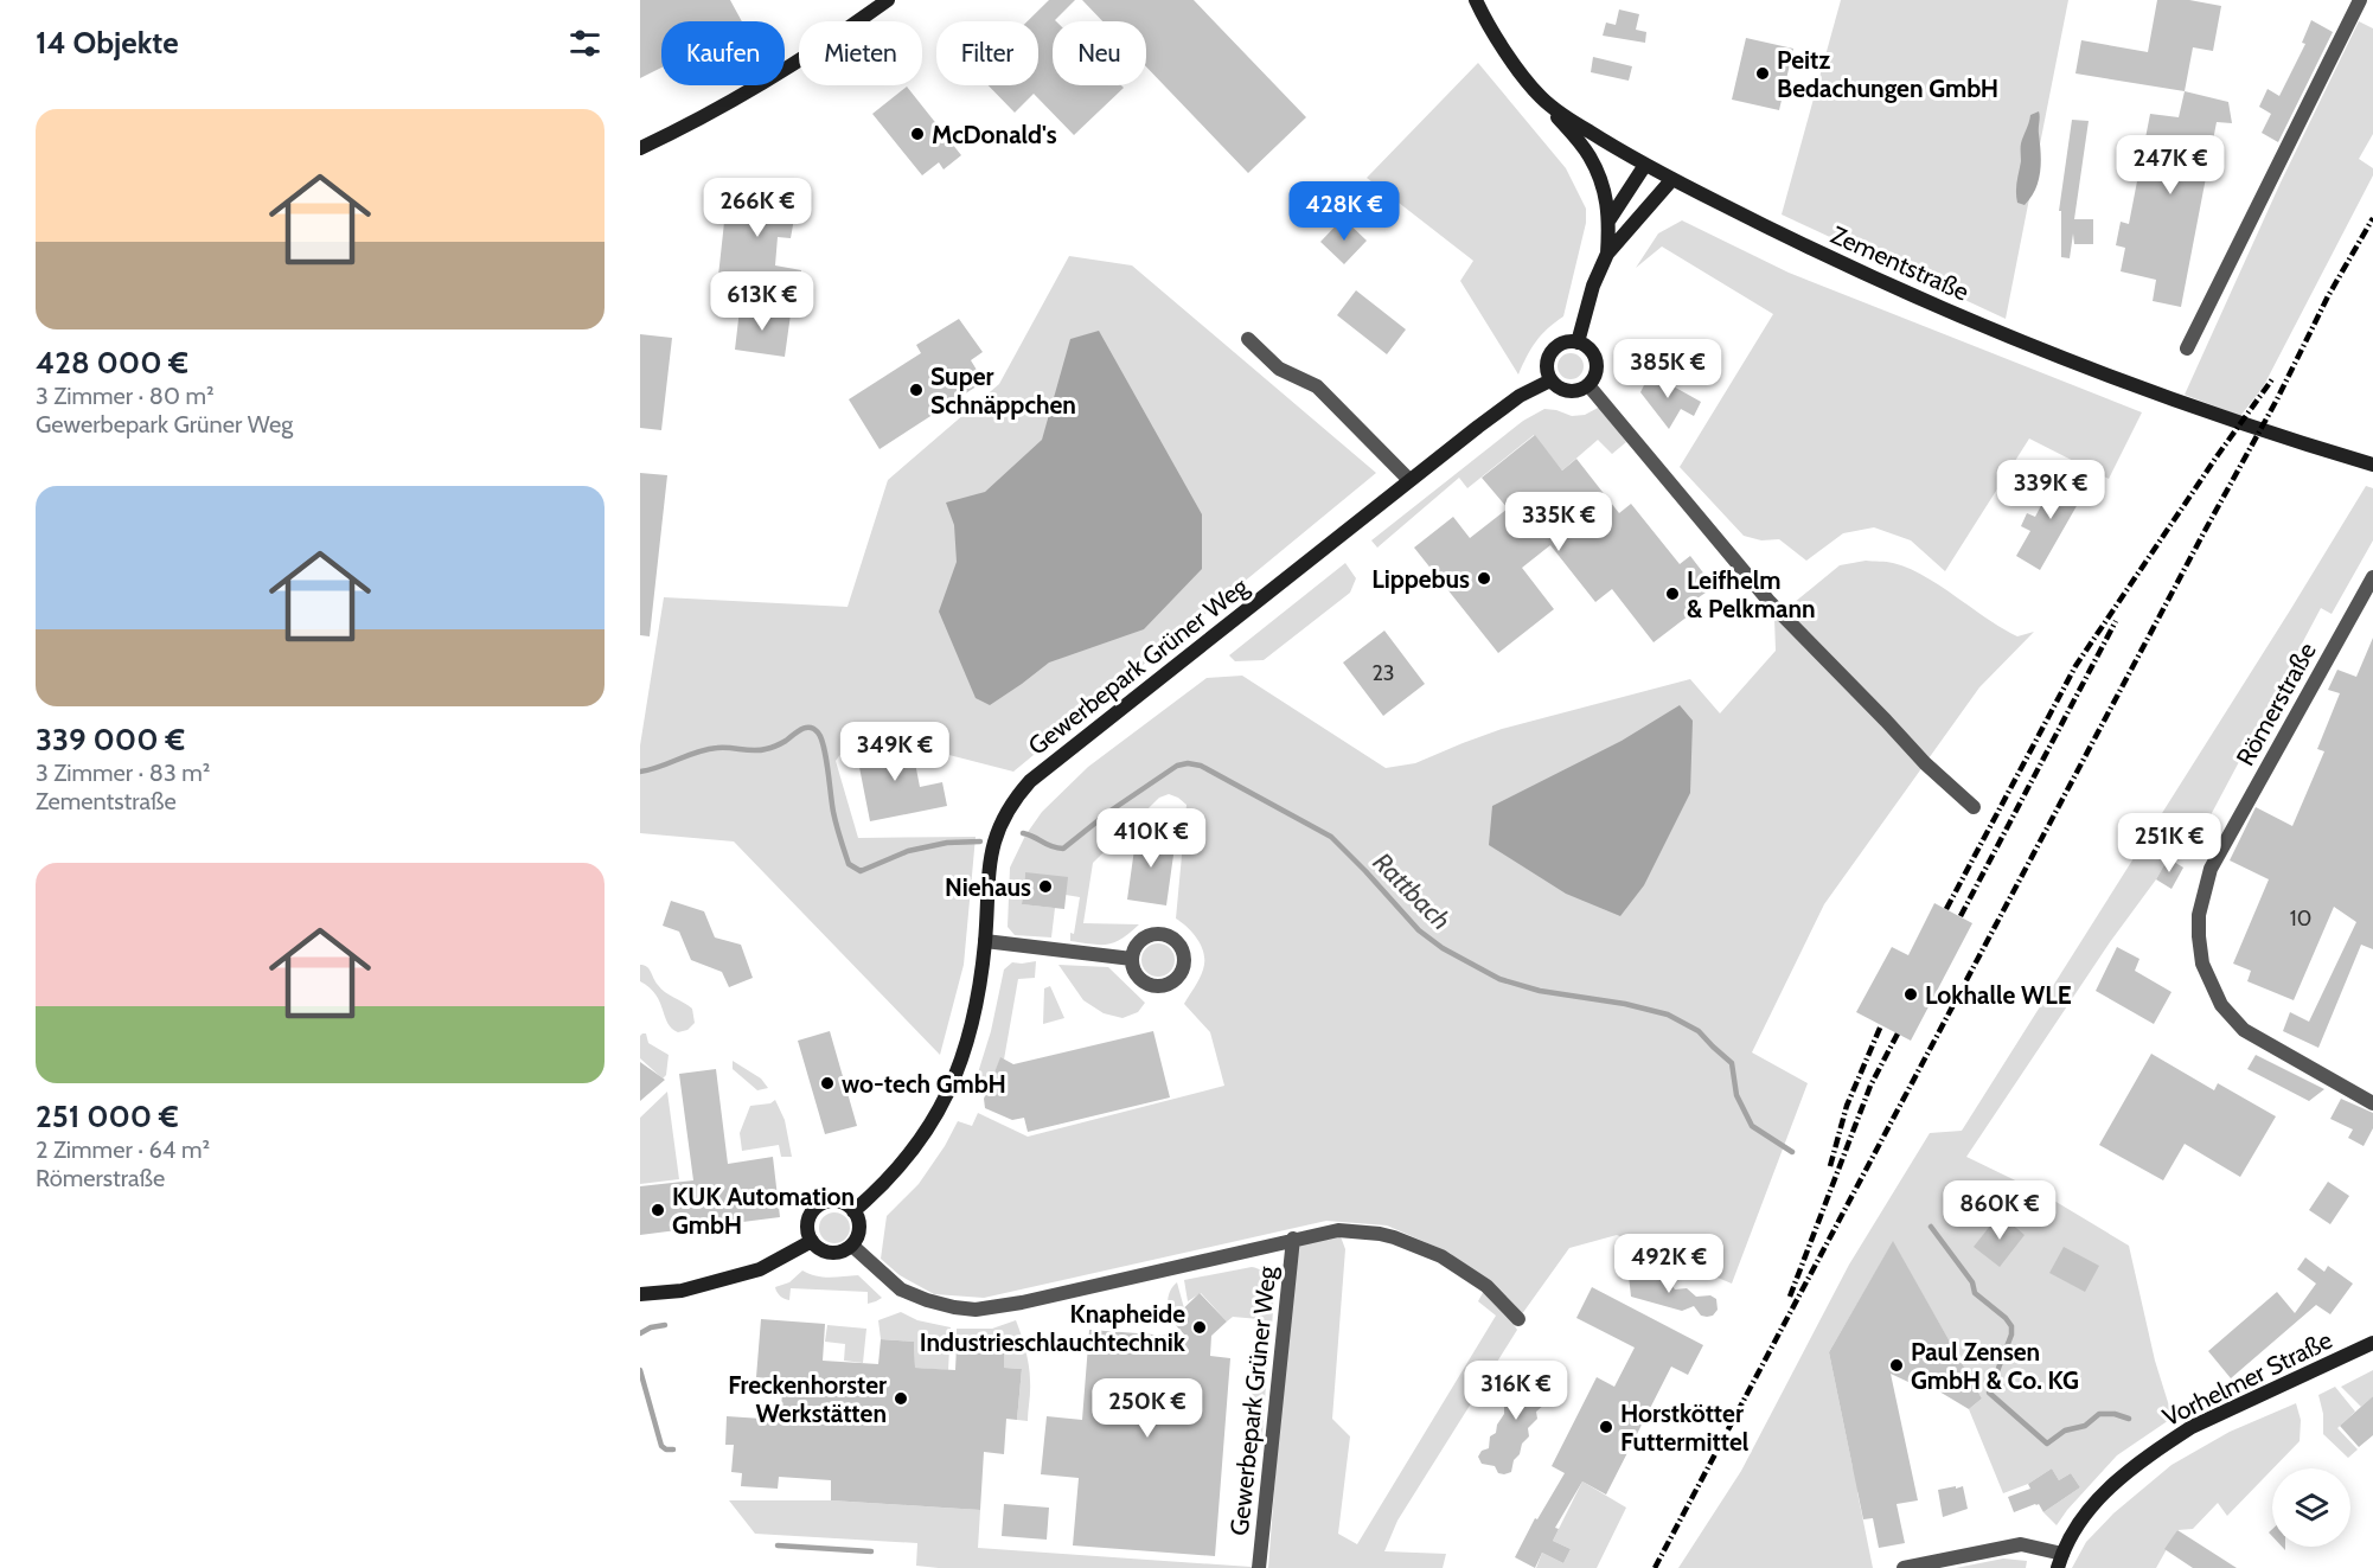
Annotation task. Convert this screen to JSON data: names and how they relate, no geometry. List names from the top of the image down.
{
  "streets": {
    "street": [
      "Zementstraße",
      "Gewerbepark Grüner Weg",
      "Römerstraße",
      "Vorhelmer Straße"
    ]
  },
  "water": ["Rattbach"],
  "places": [
    "Peitz Bedachungen GmbH",
    "McDonald's",
    "Super Schnäppchen",
    "Lippebus",
    "Leifhelm & Pelkmann",
    "Niehaus",
    "Lokhalle WLE",
    "wo-tech GmbH",
    "KUK Automation GmbH",
    "Knapheide Industrieschlauchtechnik",
    "Paul Zensen GmbH & Co. KG",
    "Freckenhorster Werkstätten",
    "Horstkötter Futtermittel"
  ],
  "house_numbers": ["23", "10"],
  "page": {
    "heading": "14 Objekte",
    "chip": [
      "Kaufen",
      "Mieten",
      "Filter",
      "Neu"
    ],
    "list": [
      {
        "name": "428 000 €",
        "note": "3 Zimmer · 80 m² · Gewerbepark Grüner Weg"
      },
      {
        "name": "339 000 €",
        "note": "3 Zimmer · 83 m² · Zementstraße"
      },
      {
        "name": "251 000 €",
        "note": "2 Zimmer · 64 m² · Römerstraße"
      }
    ],
    "price": [
      "247K €",
      "266K €",
      "428K €",
      "613K €",
      "385K €",
      "339K €",
      "335K €",
      "349K €",
      "410K €",
      "251K €",
      "860K €",
      "492K €",
      "316K €",
      "250K €"
    ]
  }
}
